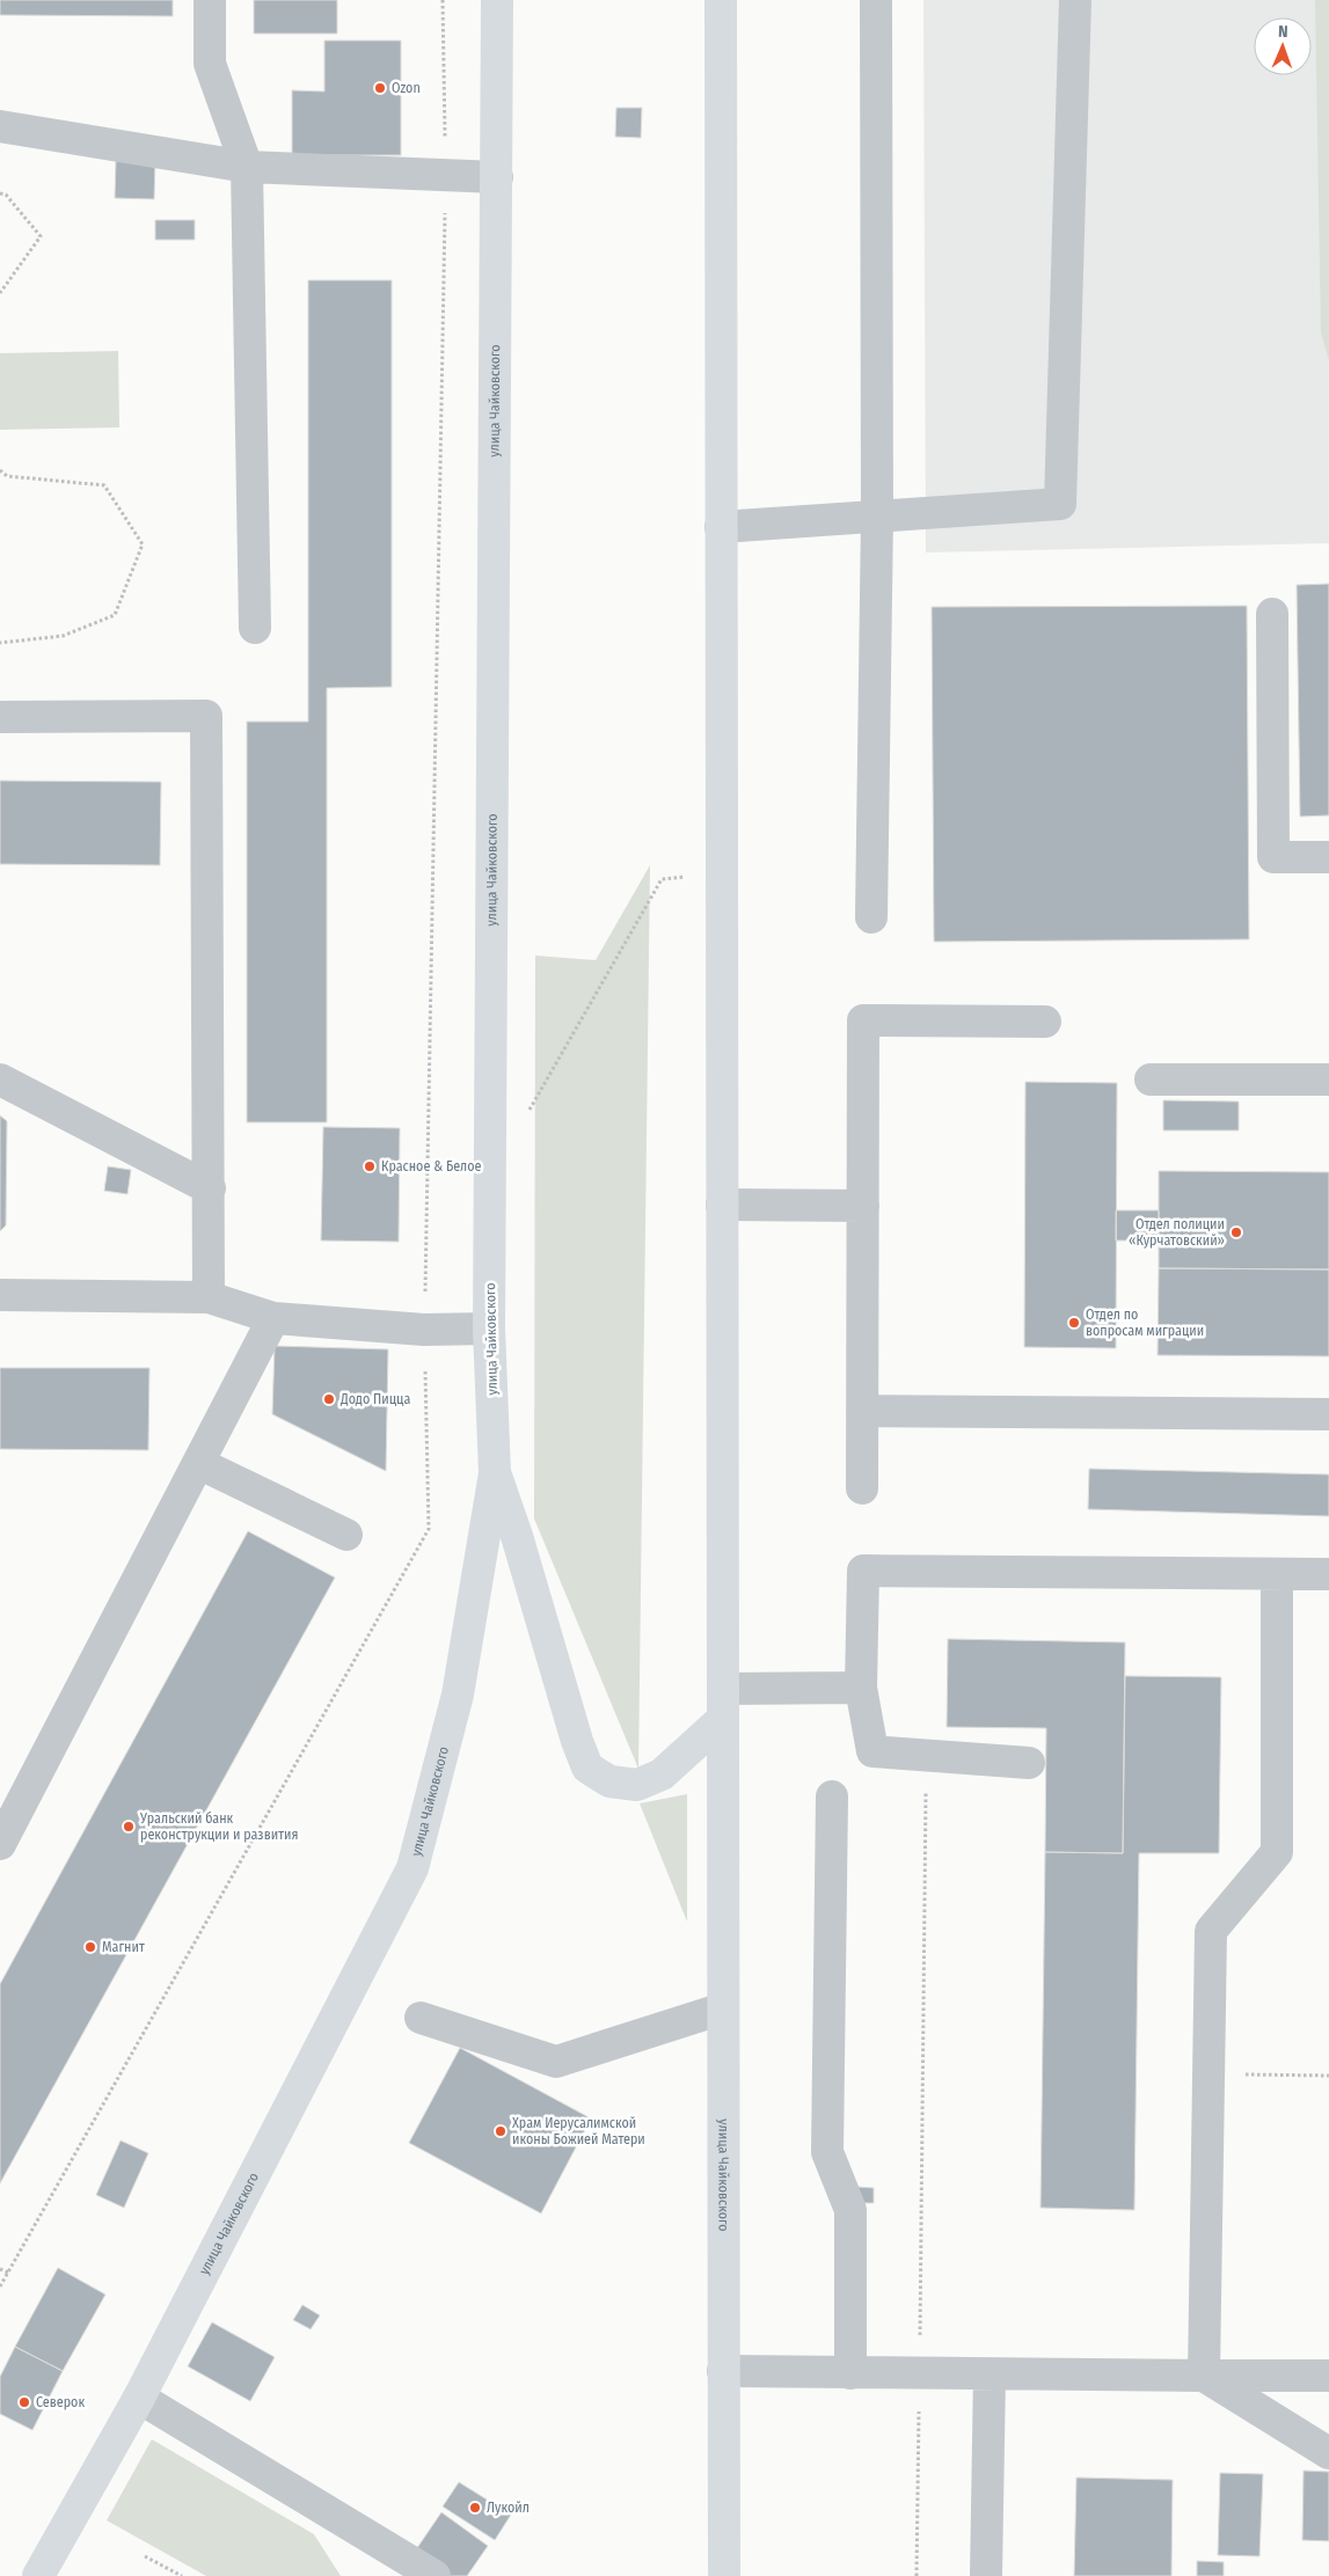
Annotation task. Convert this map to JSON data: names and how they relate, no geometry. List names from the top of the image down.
{
  "streets": {
    "main road": ["улица Чайковского"]
  },
  "places": [
    "Ozon",
    "Красное & Белое",
    "Отдел полиции «Курчатовский»",
    "Отдел по вопросам миграции",
    "Додо Пицца",
    "Уральский банк реконструкции и развития",
    "Магнит",
    "Храм Иерусалимской иконы Божией Матери",
    "Северок",
    "Лукойл"
  ],
  "north": "top"
}
